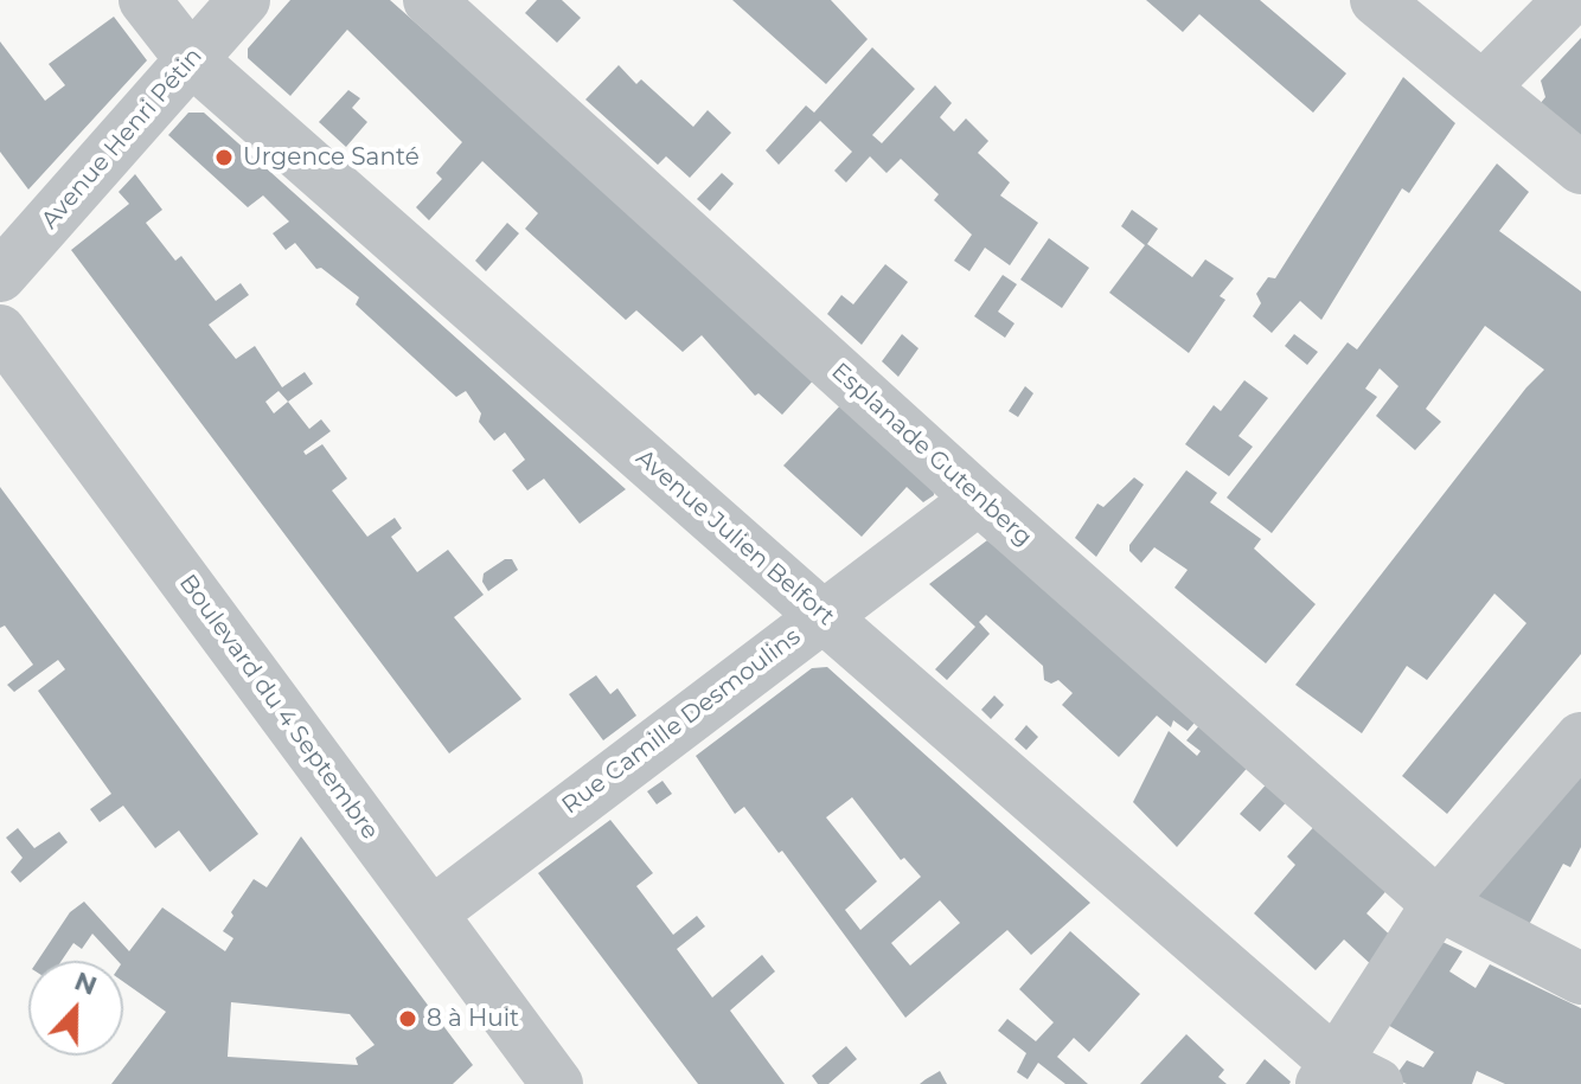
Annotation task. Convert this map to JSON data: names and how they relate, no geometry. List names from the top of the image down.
{
  "streets": {
    "street": [
      "Avenue Henri Pétin",
      "Esplanade Gutenberg",
      "Avenue Julien Belfort",
      "Boulevard du 4 Septembre",
      "Rue Camille Desmoulins"
    ]
  },
  "crossings": [
    ["Avenue Henri Pétin", "Avenue Julien Belfort"],
    ["Esplanade Gutenberg", "Rue Camille Desmoulins"],
    ["Avenue Julien Belfort", "Rue Camille Desmoulins"],
    ["Boulevard du 4 Septembre", "Rue Camille Desmoulins"]
  ],
  "places": ["Urgence Santé", "8 à Huit"],
  "north": "top"
}
